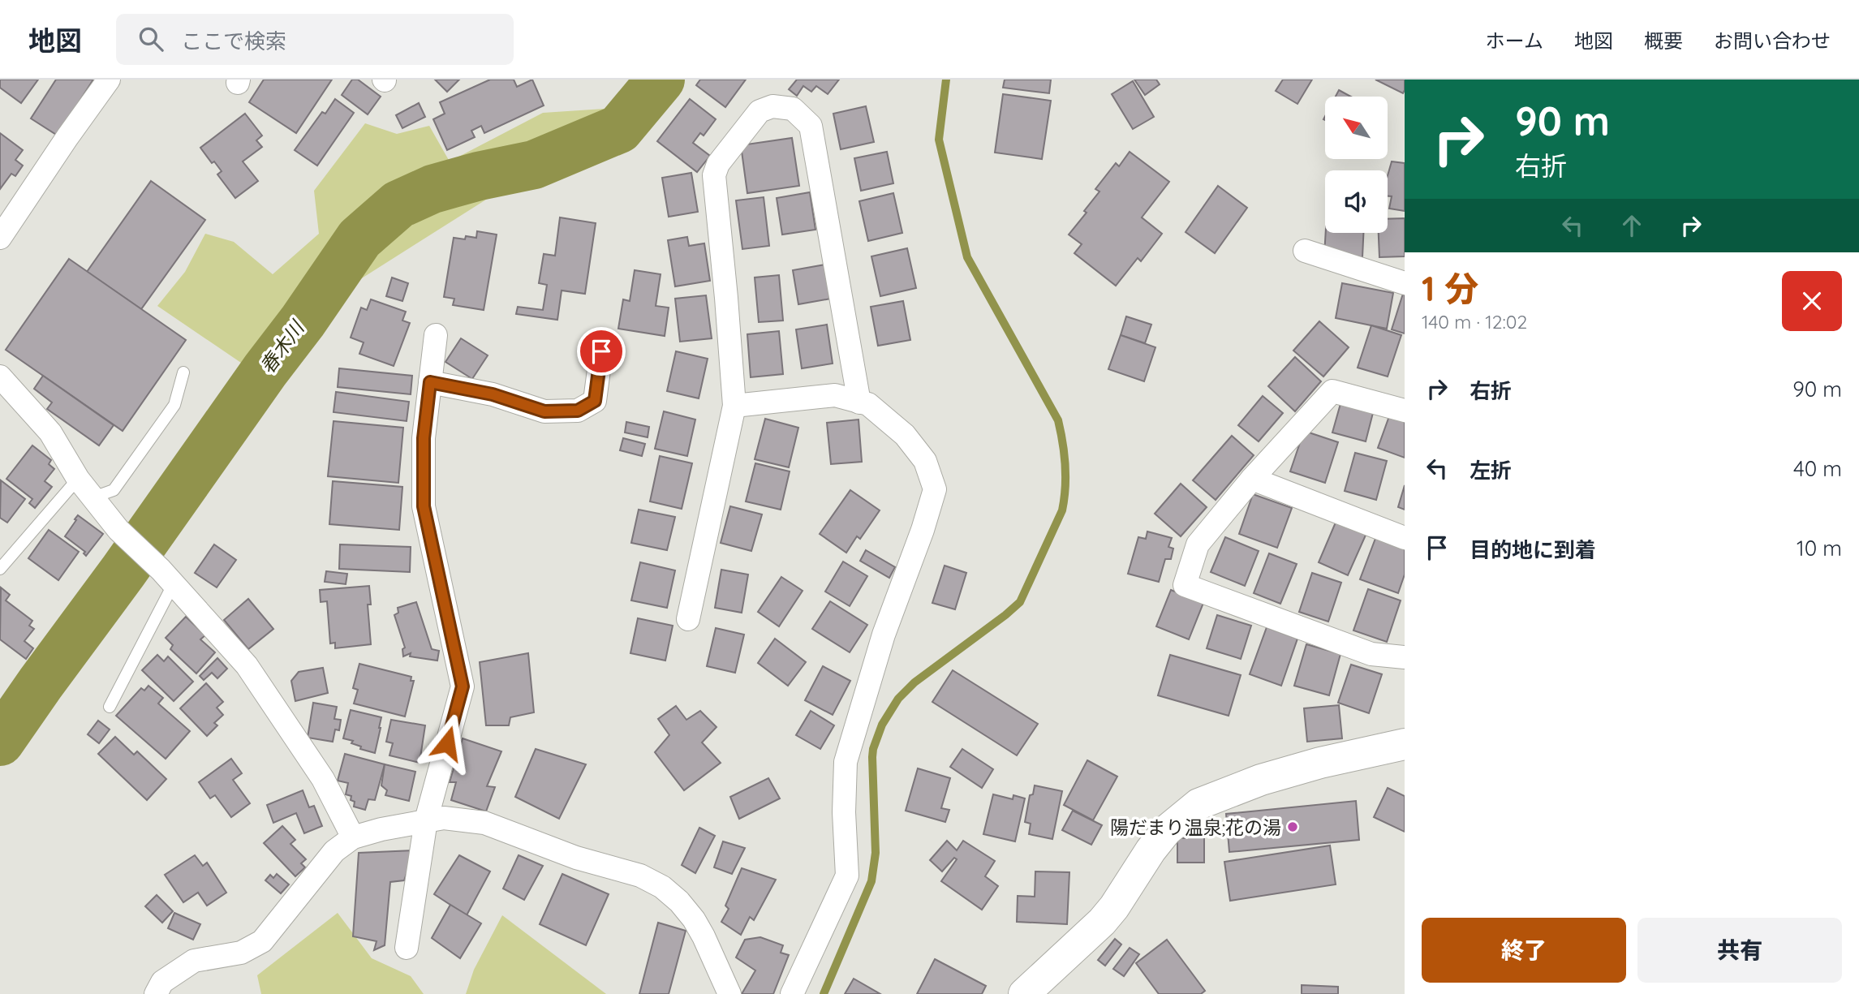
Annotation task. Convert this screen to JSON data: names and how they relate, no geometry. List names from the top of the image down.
{
  "water": ["春木川"],
  "places": ["陽だまり温泉;花の湯"],
  "north": "top left",
  "page": {
    "header": "地図",
    "search": "ここで検索",
    "nav": [
      "ホーム",
      "地図",
      "概要",
      "お問い合わせ"
    ],
    "turn": ["90 m", "右折"],
    "heading": ["1 分", "140 m · 12:02"],
    "list": [
      {
        "name": "右折",
        "value": "90 m"
      },
      {
        "name": "左折",
        "value": "40 m"
      },
      {
        "name": "目的地に到着",
        "value": "10 m"
      }
    ],
    "buttons": ["終了", "共有"]
  }
}
